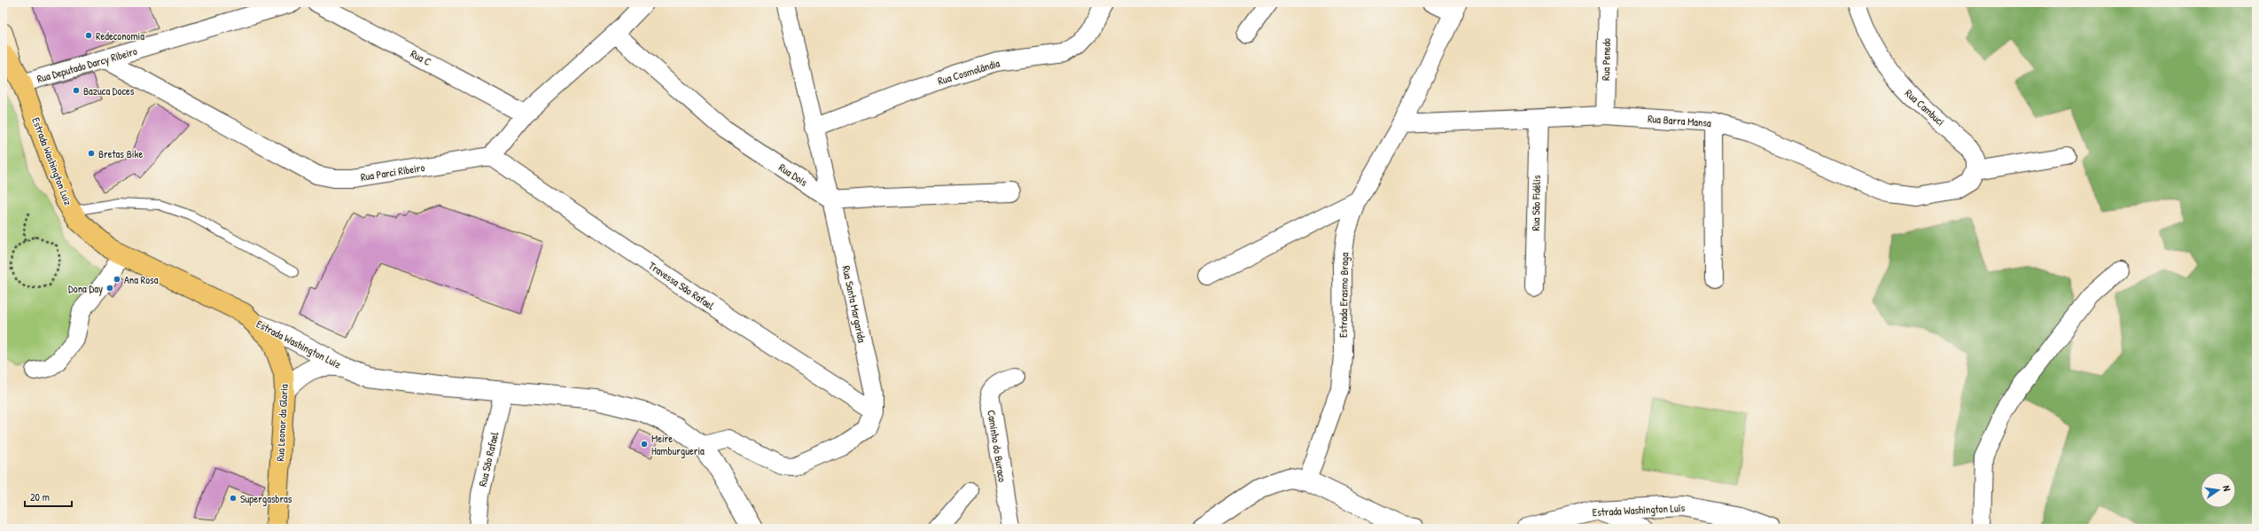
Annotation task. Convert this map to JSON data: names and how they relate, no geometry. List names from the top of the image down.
{
  "streets": {
    "main road": ["Estrada Washington Luiz", "Rua Leonor da Gloria"],
    "street": [
      "Rua C",
      "Rua Penedo",
      "Rua Deputado Darcy Ribeiro",
      "Rua Cosmolândia",
      "Rua Cambuci",
      "Rua Barra Mansa",
      "Rua Parci Ribeiro",
      "Rua Dois",
      "Rua São Fidélis",
      "Travessa São Rafael",
      "Estrada Erasmo Braga",
      "Rua Santa Margarida",
      "Caminho do Buraco",
      "Rua São Rafael",
      "Estrada Washington Luís"
    ]
  },
  "crossings": [
    ["Rua Penedo", "Rua Barra Mansa"],
    ["Rua Deputado Darcy Ribeiro", "Estrada Washington Luiz"],
    ["Rua Deputado Darcy Ribeiro", "Rua Parci Ribeiro"],
    ["Rua Cosmolândia", "Rua Santa Margarida"],
    ["Rua Cambuci", "Rua Barra Mansa"],
    ["Rua Barra Mansa", "Rua São Fidélis"],
    ["Rua Barra Mansa", "Estrada Erasmo Braga"],
    ["Estrada Washington Luiz", "Rua Santa Margarida"],
    ["Estrada Washington Luiz", "Rua Leonor da Gloria"],
    ["Estrada Washington Luiz", "Rua São Rafael"],
    ["Rua Parci Ribeiro", "Travessa São Rafael"],
    ["Rua Dois", "Rua Santa Margarida"],
    ["Travessa São Rafael", "Rua Santa Margarida"]
  ],
  "places": [
    "Redeconomia",
    "Bazuca Doces",
    "Bretas Bike",
    "Ana Rosa",
    "Dona Day",
    "Meire Hamburgueria",
    "Supergasbras"
  ],
  "scale_bar": "20 m",
  "north": "right"
}
